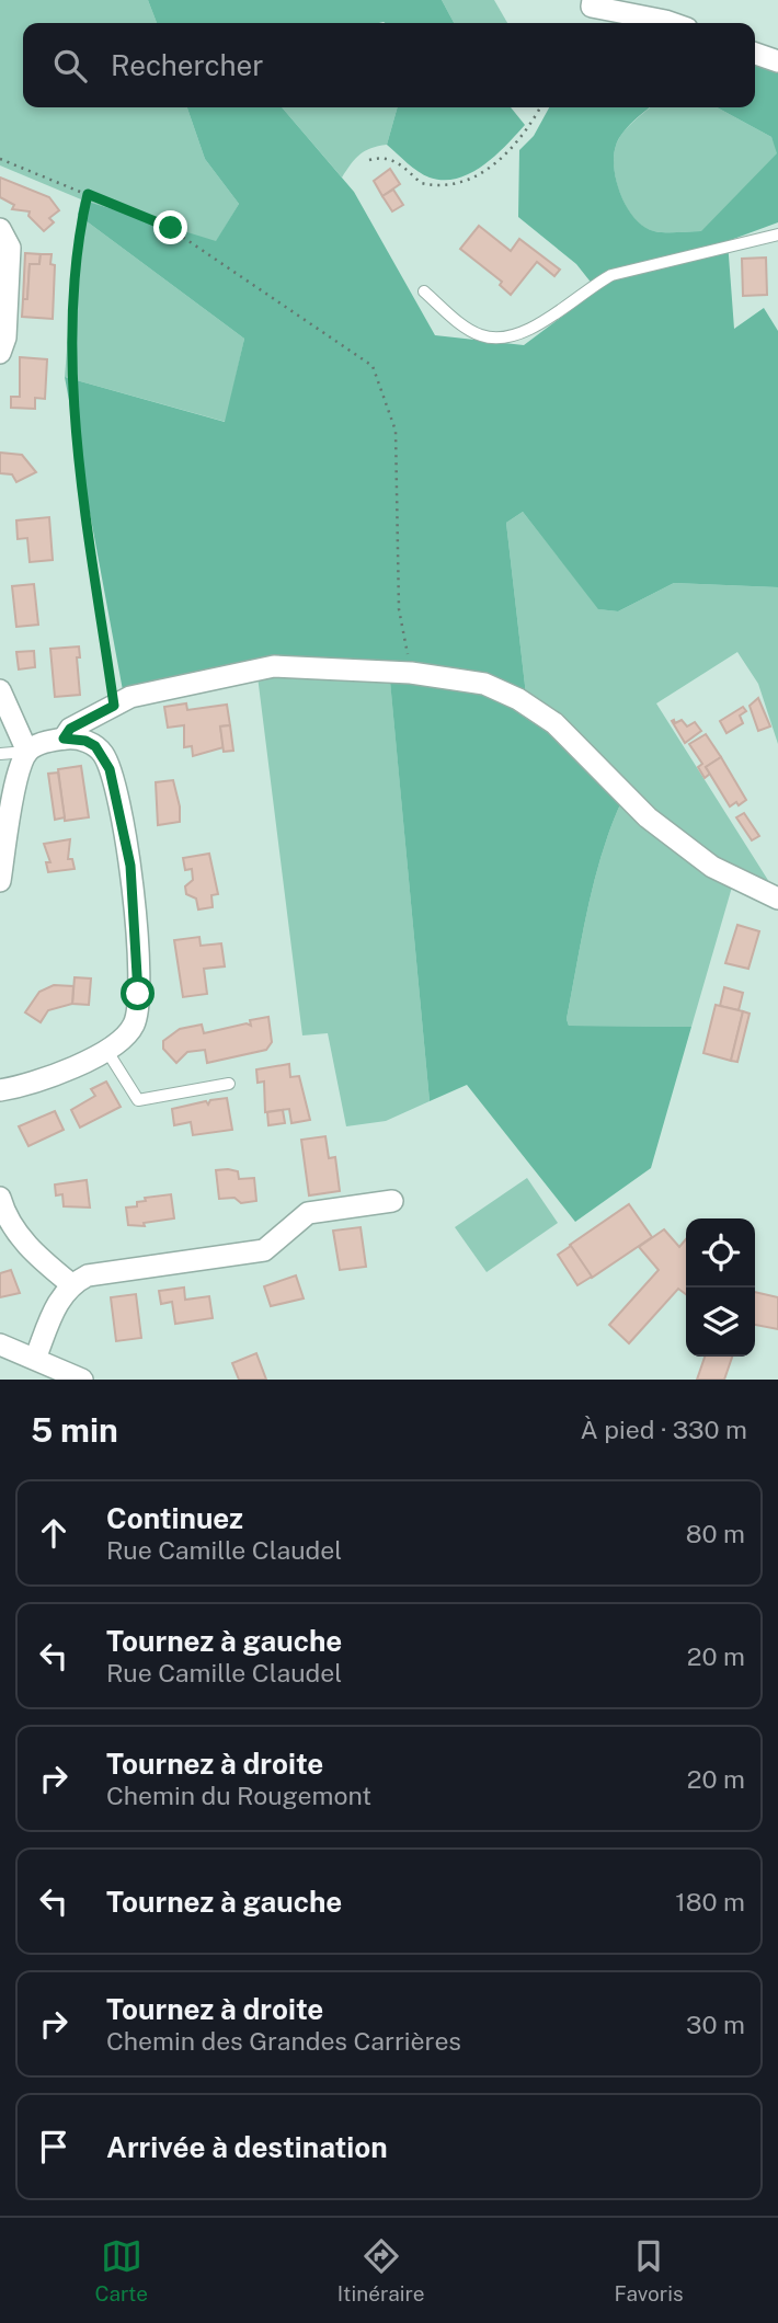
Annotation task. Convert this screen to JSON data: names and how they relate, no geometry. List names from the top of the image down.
{
  "page": {
    "search": "Rechercher",
    "heading": ["5 min", "À pied · 330 m"],
    "list": [
      ["Continuez", "Rue Camille Claudel", "80 m"],
      ["Tournez à gauche", "Rue Camille Claudel", "20 m"],
      ["Tournez à droite", "Chemin du Rougemont", "20 m"],
      ["Tournez à gauche", "180 m"],
      ["Tournez à droite", "Chemin des Grandes Carrières", "30 m"],
      "Arrivée à destination"
    ],
    "nav": ["Carte", "Itinéraire", "Favoris"]
  }
}
